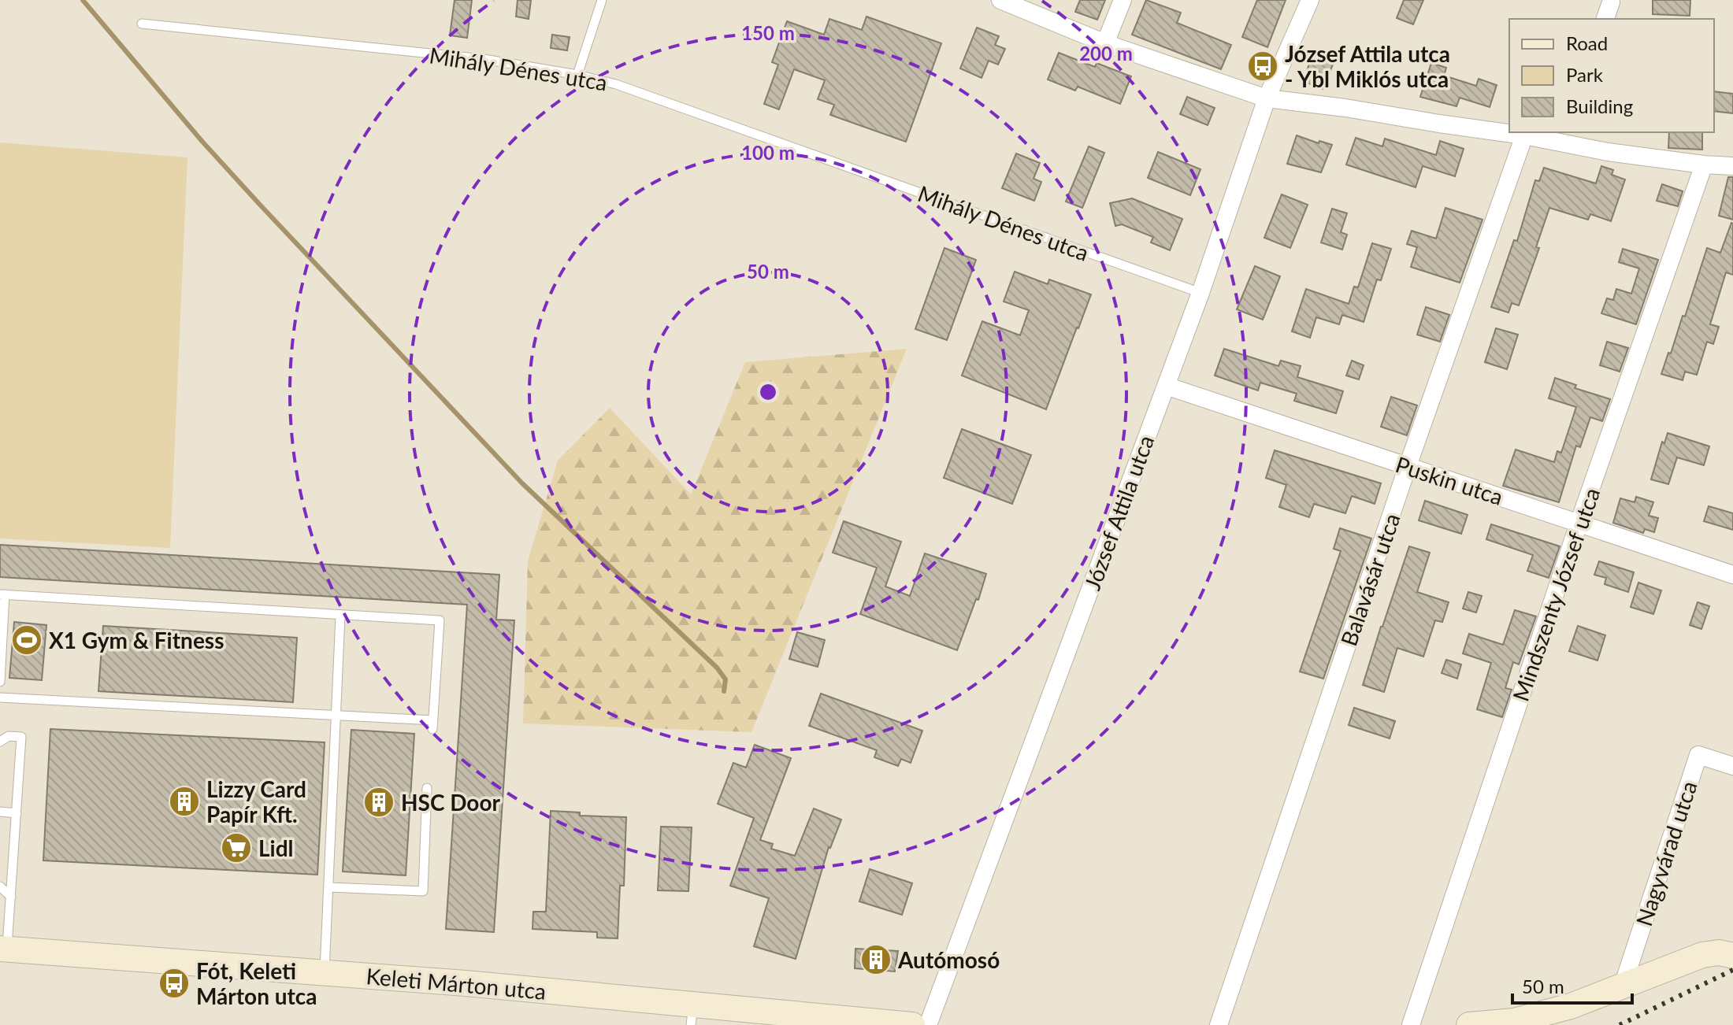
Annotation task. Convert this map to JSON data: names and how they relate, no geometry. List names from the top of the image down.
{
  "streets": {
    "main road": ["Keleti Márton utca"],
    "street": [
      "Puskin utca",
      "József Attila utca",
      "Balavásár utca",
      "Mindszenty József utca",
      "Nagyvárad utca"
    ],
    "lane": ["Mihály Dénes utca"]
  },
  "crossings": [
    ["Mihály Dénes utca", "József Attila utca"],
    ["Puskin utca", "József Attila utca"],
    ["Puskin utca", "Balavásár utca"],
    ["Puskin utca", "Mindszenty József utca"]
  ],
  "places": {
    "bus stop": ["József Attila utca - Ybl Miklós utca", "Fót, Keleti Márton utca"],
    "sports": ["X1 Gym & Fitness"],
    "building": ["Lizzy Card Papír Kft.", "HSC Door", "Autómosó"],
    "supermarket": ["Lidl"]
  },
  "legend": ["Road", "Park", "Building"],
  "scale_bar": "50 m",
  "rings": [
    "150 m",
    "200 m",
    "100 m",
    "50 m"
  ]
}
